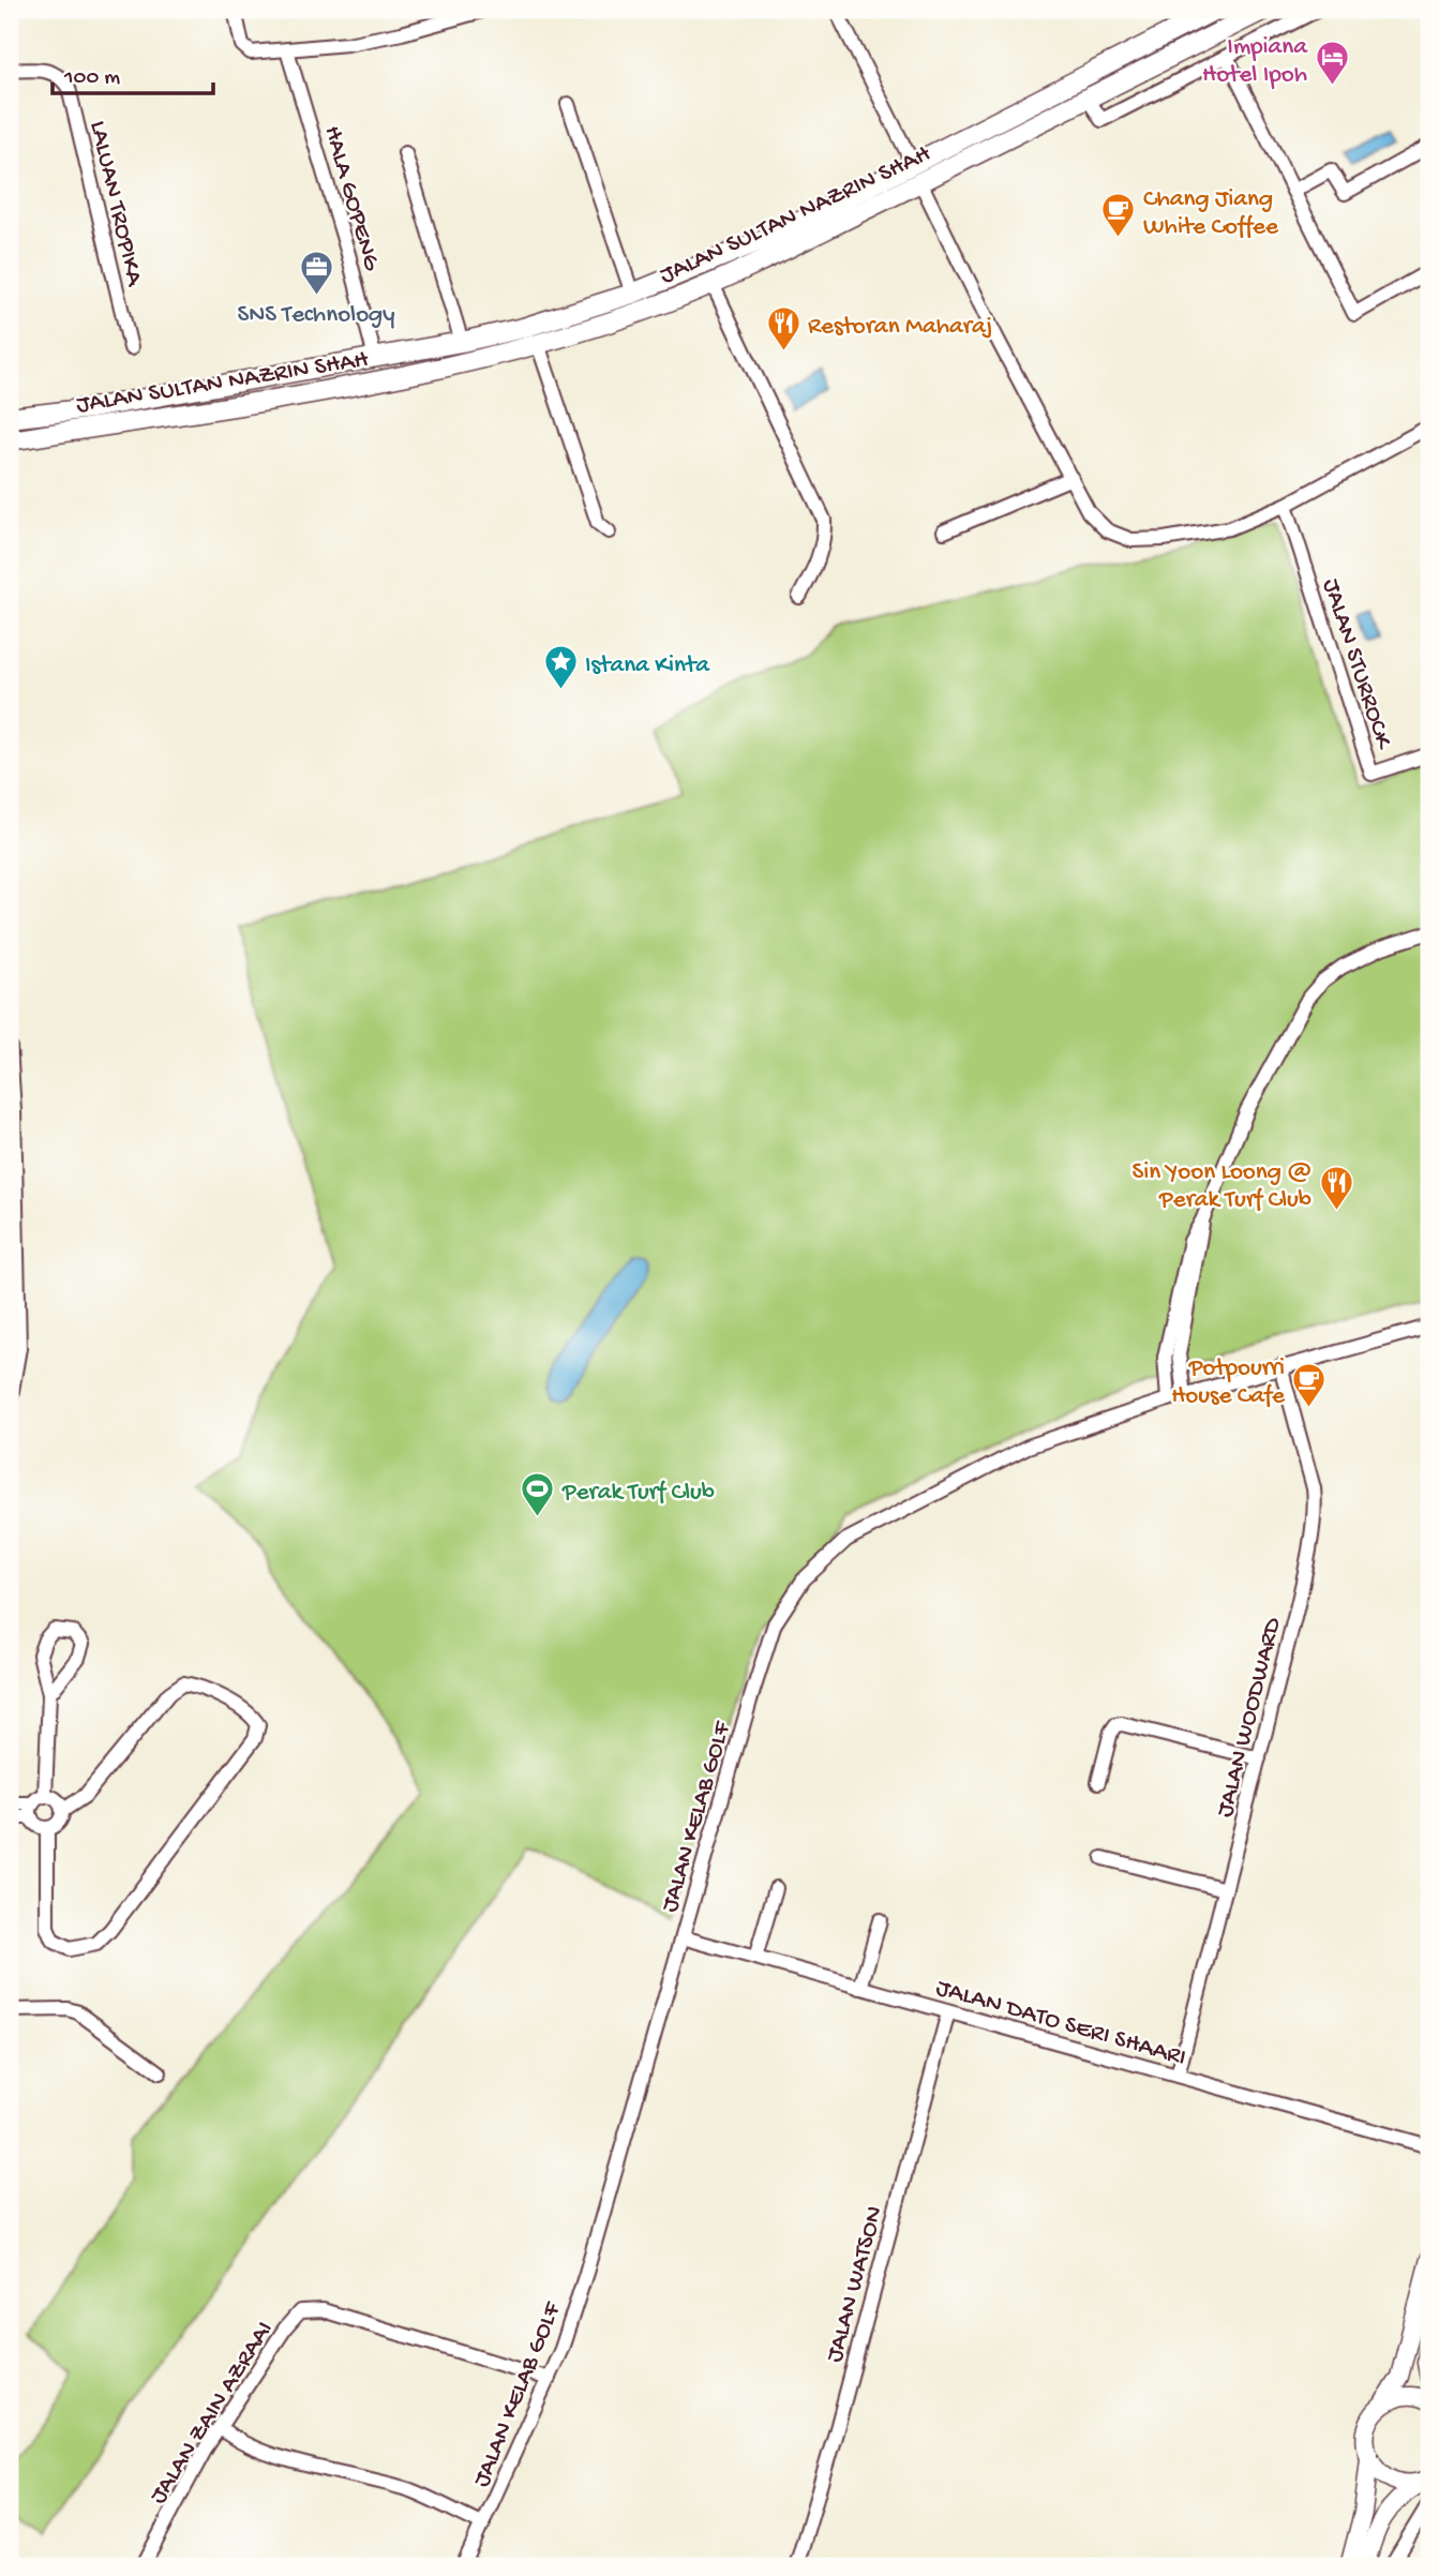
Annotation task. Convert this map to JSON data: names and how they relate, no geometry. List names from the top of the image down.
{
  "streets": {
    "highway": ["JALAN SULTAN NAZRIN SHAH"],
    "street": [
      "HALA GOPENG",
      "LALUAN TROPIKA",
      "JALAN STURROCK",
      "JALAN WOODWARD",
      "JALAN KELAB GOLF",
      "JALAN DATO SERI SHAARI",
      "JALAN WATSON",
      "JALAN ZAIN AZRAAI"
    ]
  },
  "crossings": [
    ["HALA GOPENG", "JALAN SULTAN NAZRIN SHAH"],
    ["JALAN WOODWARD", "JALAN KELAB GOLF"],
    ["JALAN WOODWARD", "JALAN DATO SERI SHAARI"],
    ["JALAN KELAB GOLF", "JALAN DATO SERI SHAARI"],
    ["JALAN KELAB GOLF", "JALAN ZAIN AZRAAI"],
    ["JALAN DATO SERI SHAARI", "JALAN WATSON"]
  ],
  "places": {
    "hotel": ["Impiana Hotel Ipoh"],
    "cafe": ["Chang Jiang White Coffee", "Potpourri House Cafe"],
    "office": ["SNS Technology"],
    "restaurant": ["Restoran Maharaj", "Sin Yoon Loong @ Perak Turf Club"],
    "place": ["Istana Kinta"],
    "sports": ["Perak Turf Club"]
  },
  "scale_bar": "100 m"
}
